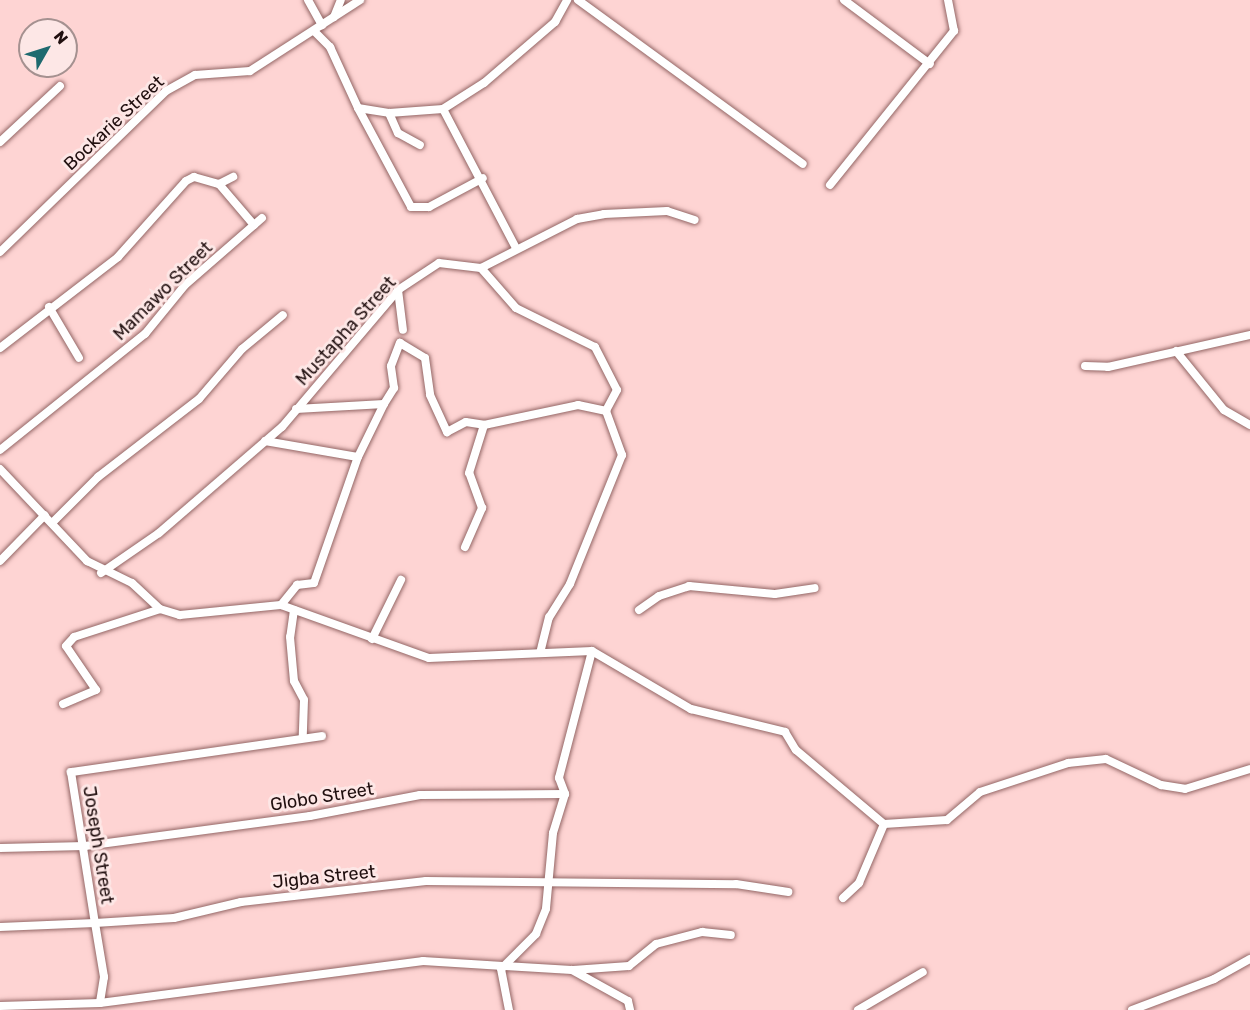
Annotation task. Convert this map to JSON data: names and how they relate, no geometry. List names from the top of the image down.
{
  "streets": {
    "street": [
      "Bockarie Street",
      "Mamawo Street",
      "Mustapha Street",
      "Globo Street",
      "Joseph Street",
      "Jigba Street"
    ]
  },
  "crossings": [
    ["Globo Street", "Joseph Street"],
    ["Joseph Street", "Jigba Street"]
  ],
  "north": "top right"
}
